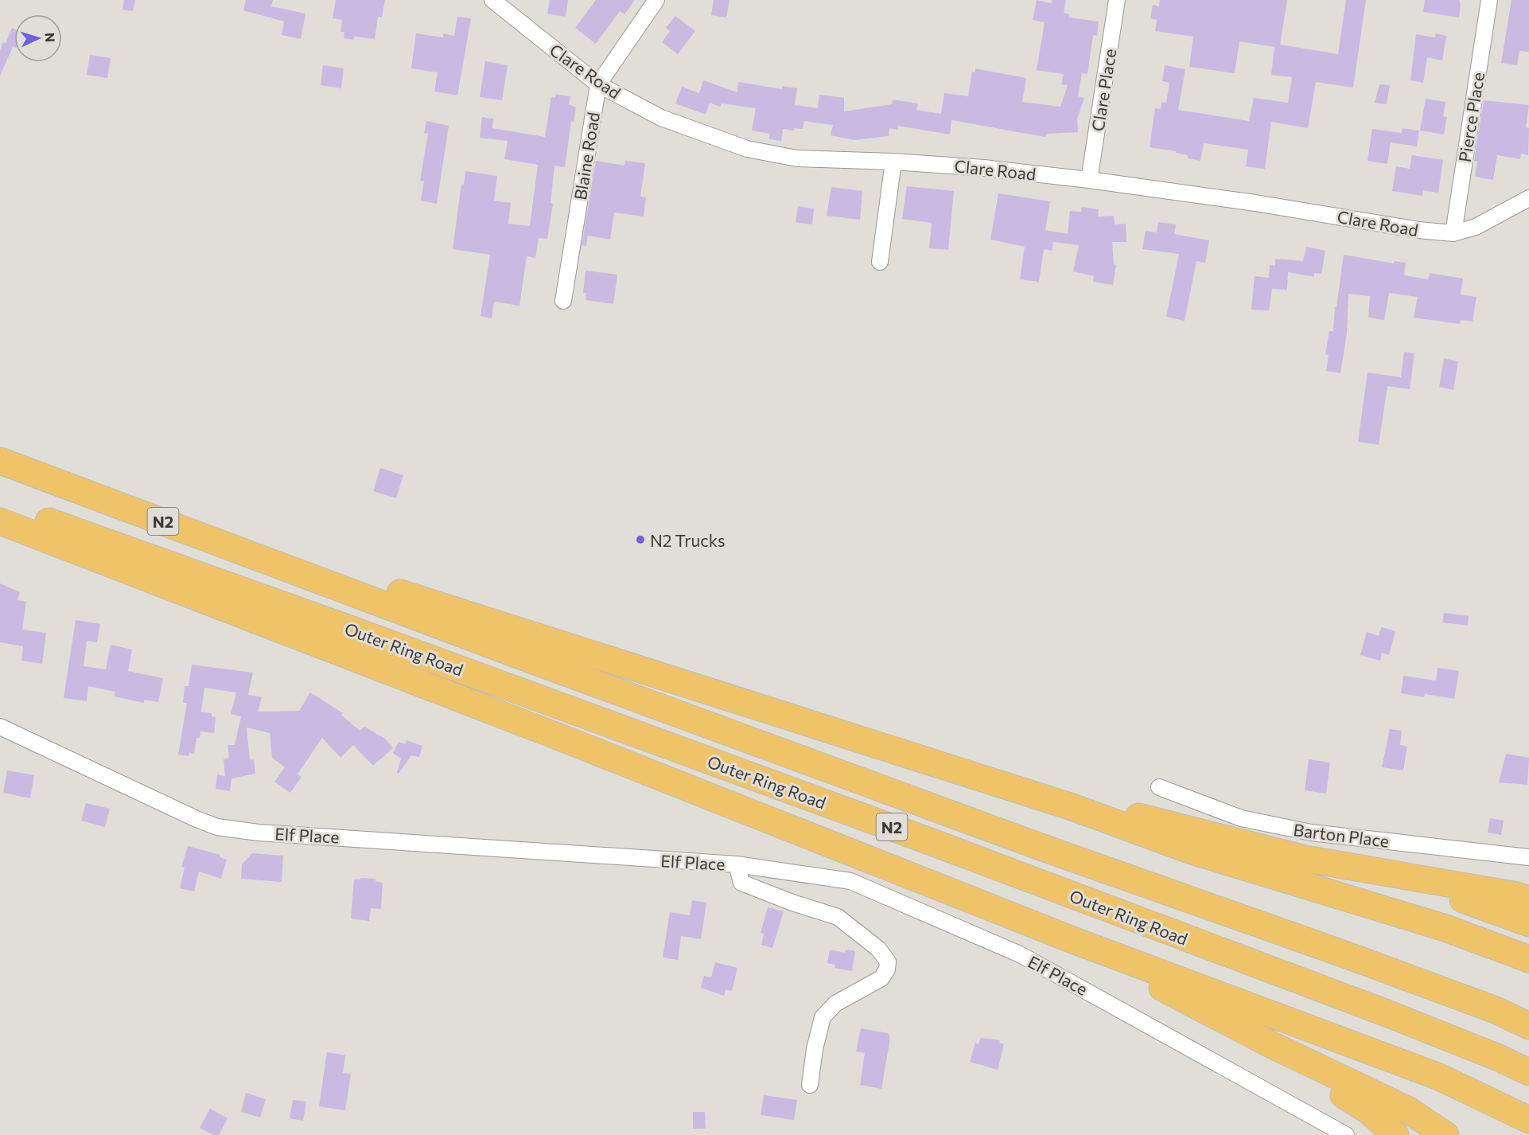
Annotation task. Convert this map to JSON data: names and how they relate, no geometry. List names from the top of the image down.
{
  "streets": {
    "highway": ["N2", "Outer Ring Road"],
    "street": [
      "Clare Road",
      "Clare Place",
      "Pierce Place",
      "Blaine Road",
      "Elf Place",
      "Barton Place"
    ]
  },
  "crossings": [
    ["Clare Road", "Clare Place"],
    ["Clare Road", "Pierce Place"],
    ["Clare Road", "Blaine Road"]
  ],
  "places": ["N2 Trucks"],
  "north": "right"
}
